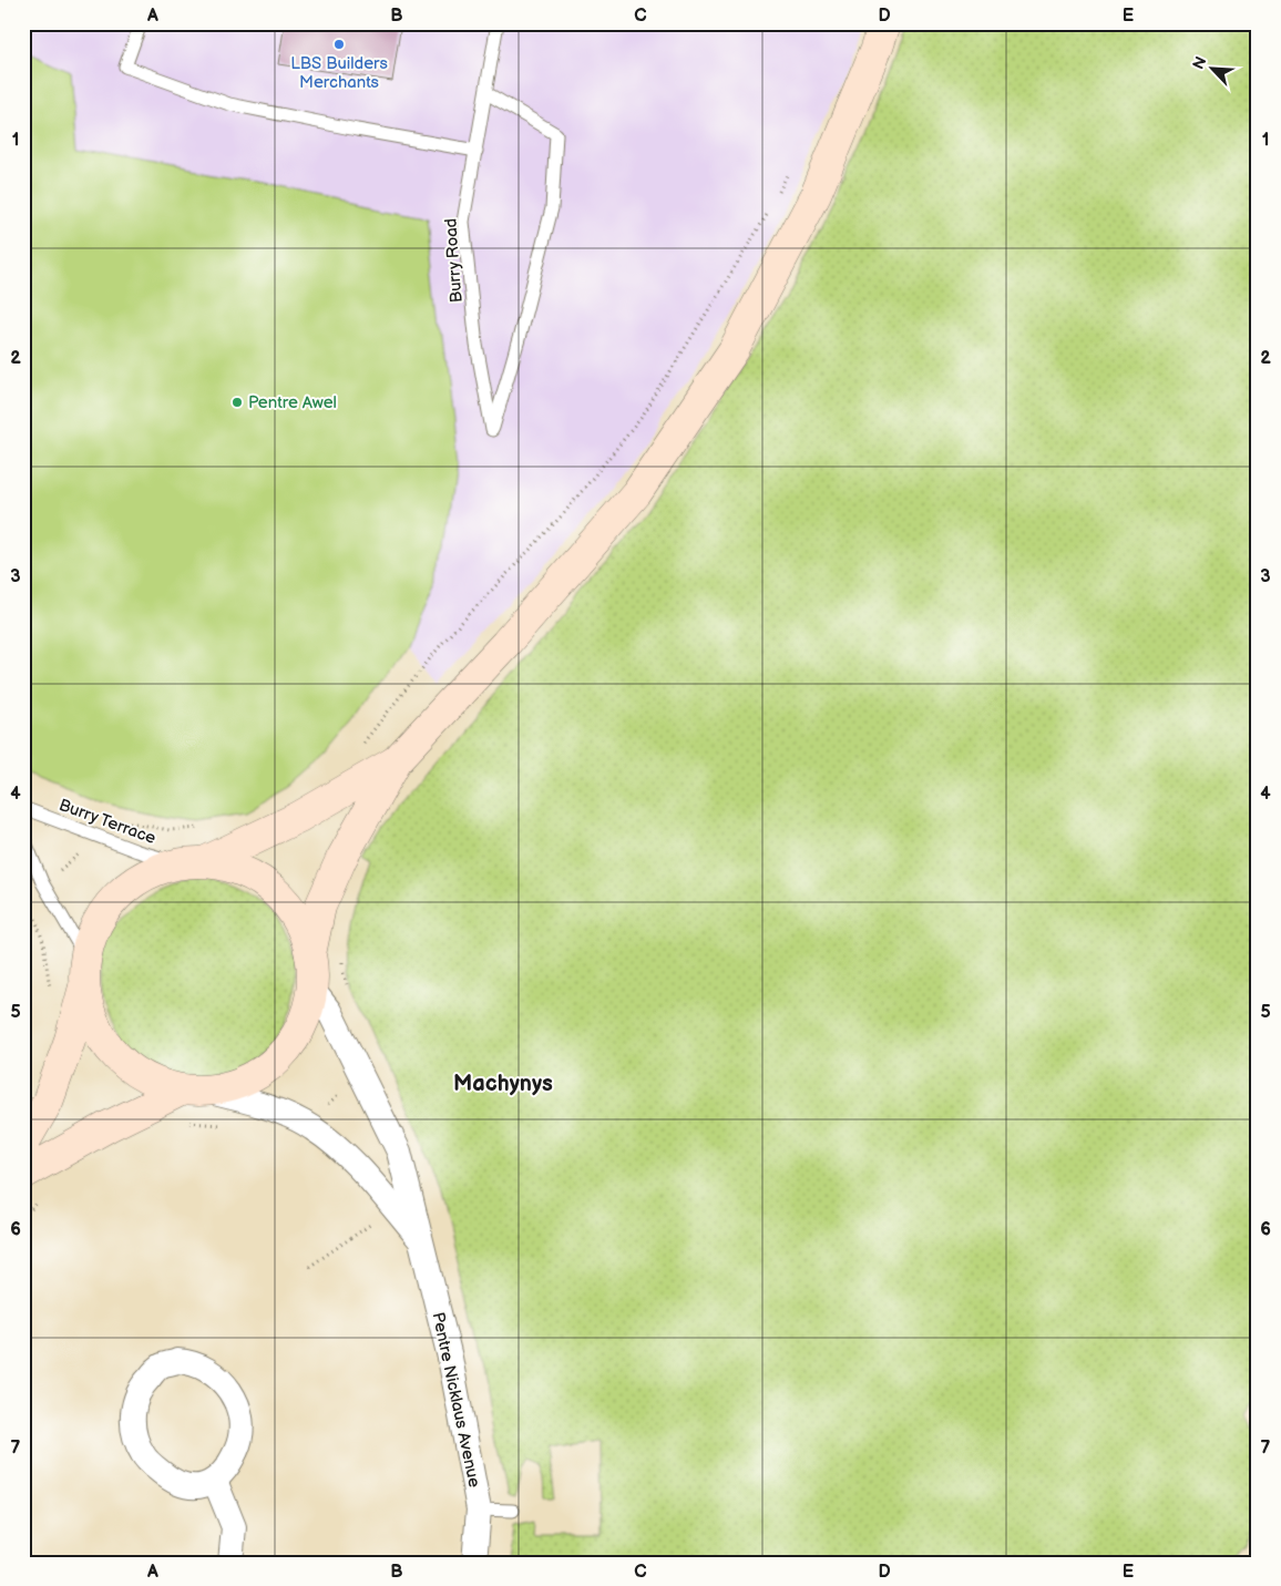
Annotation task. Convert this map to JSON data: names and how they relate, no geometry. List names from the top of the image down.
{
  "streets": {
    "street": ["Pentre Nicklaus Avenue"],
    "lane": ["Burry Road", "Burry Terrace"]
  },
  "districts": ["Machynys"],
  "places": ["LBS Builders Merchants", "Pentre Awel"],
  "north": "top left",
  "grid": {
    "columns": [
      "A",
      "B",
      "C",
      "D",
      "E"
    ],
    "rows": [
      "1",
      "2",
      "3",
      "4",
      "5",
      "6",
      "7"
    ]
  }
}
